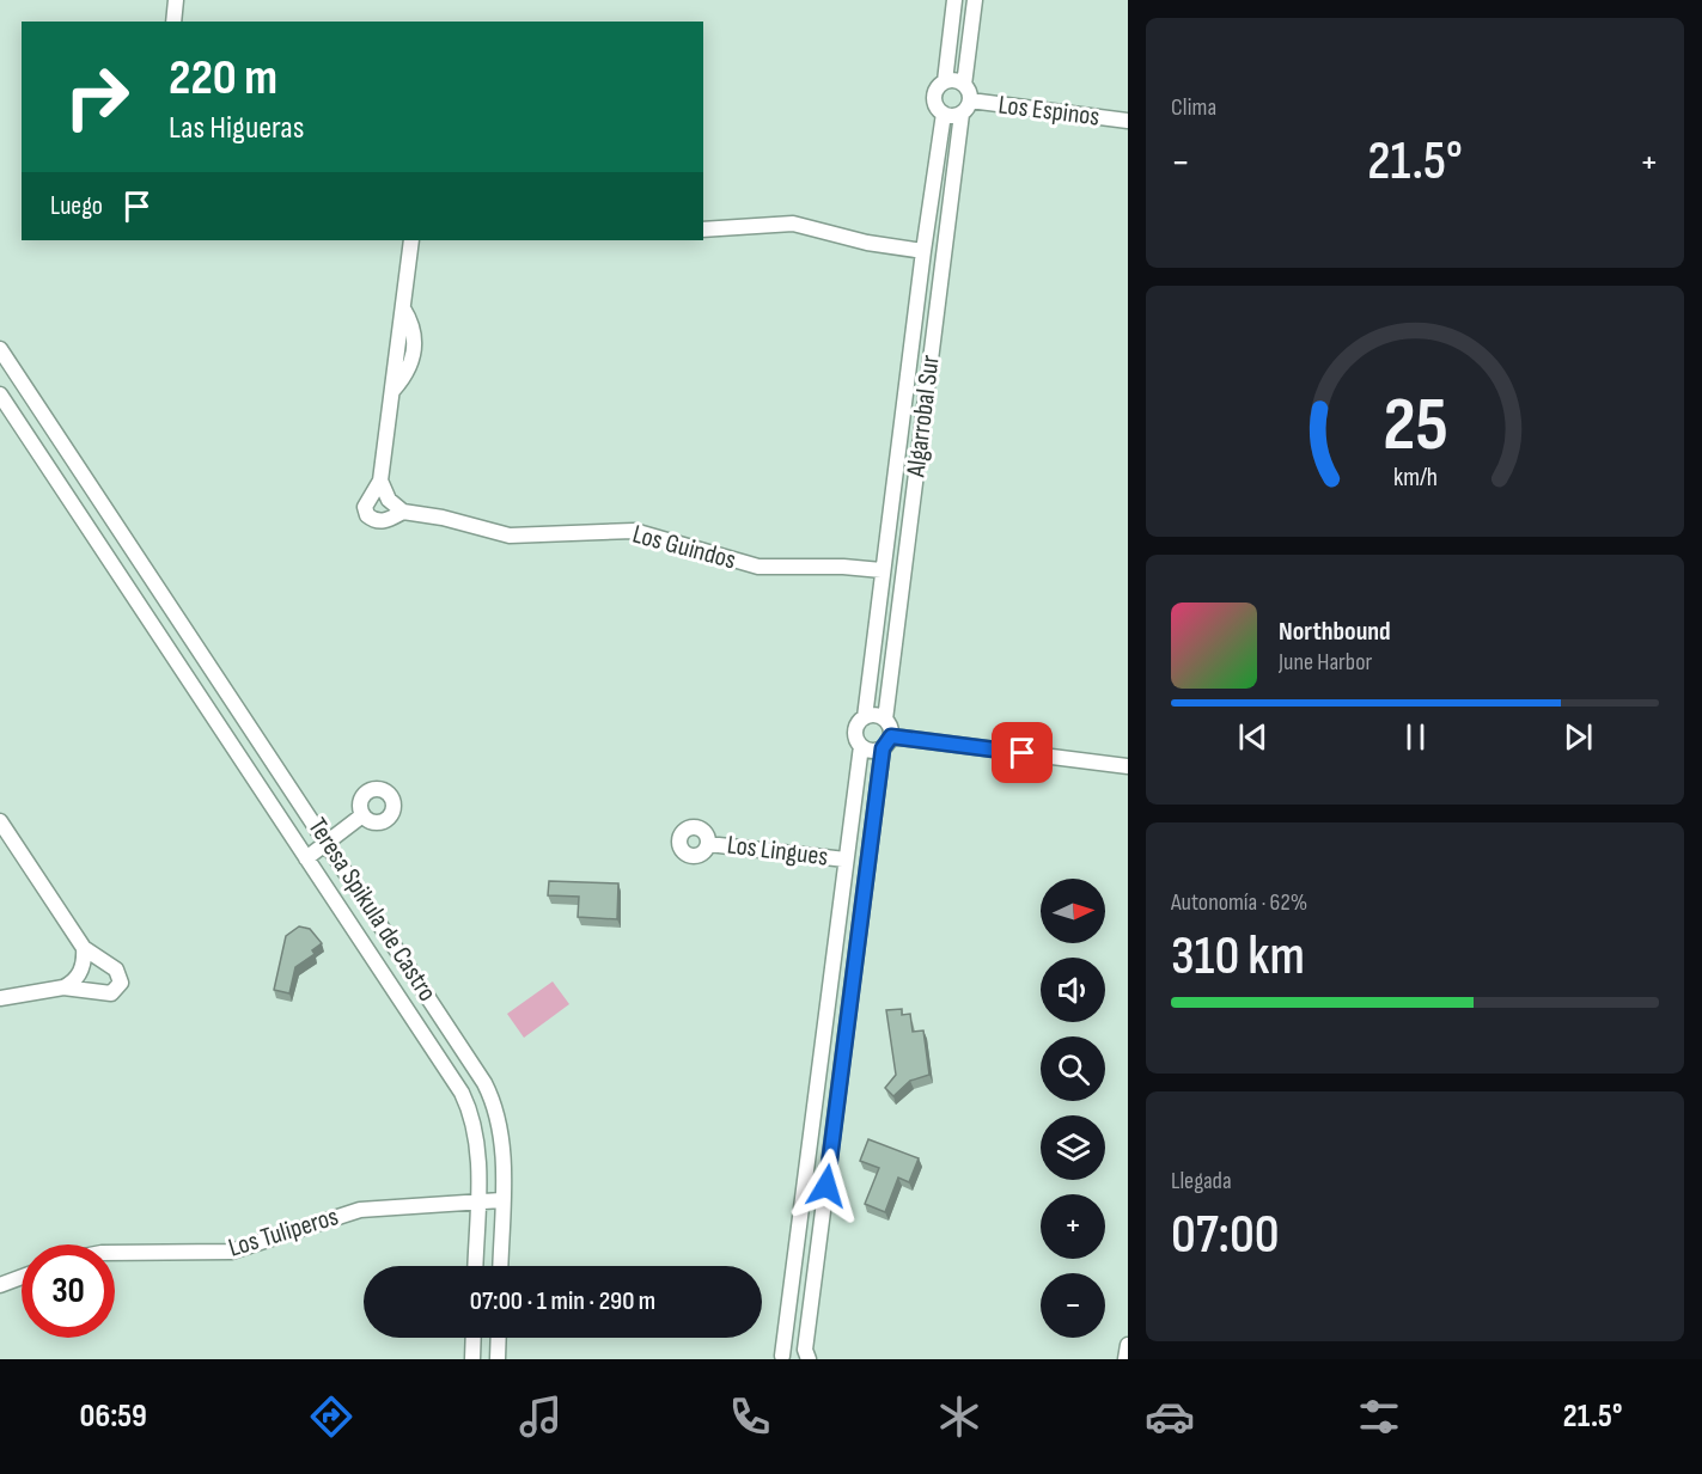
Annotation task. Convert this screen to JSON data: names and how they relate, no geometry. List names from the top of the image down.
{
  "streets": {
    "street": [
      "Los Espinos",
      "Algarrobal Sur",
      "Los Guindos",
      "Los Lingues",
      "Teresa Spikula de Castro",
      "Los Tuliperos"
    ]
  },
  "crossings": [
    ["Los Espinos", "Algarrobal Sur"],
    ["Algarrobal Sur", "Los Guindos"],
    ["Teresa Spikula de Castro", "Los Tuliperos"]
  ],
  "north": "right",
  "page": {
    "tile": [
      "Clima",
      ["Autonomía · 62%", "310 km"],
      ["Llegada", "07:00"]
    ],
    "turn": ["220 m", "Las Higueras"],
    "heat": ["−", "21.5°", "+"],
    "then": "Luego",
    "song": ["Northbound", "June Harbor"],
    "map_buttons": ["+", "−"],
    "limit": "30",
    "trip": "07:00 · 1 min · 290 m",
    "tabs": ["06:59", "21.5°"],
    "gauge": ["25", "km/h"]
  }
}
